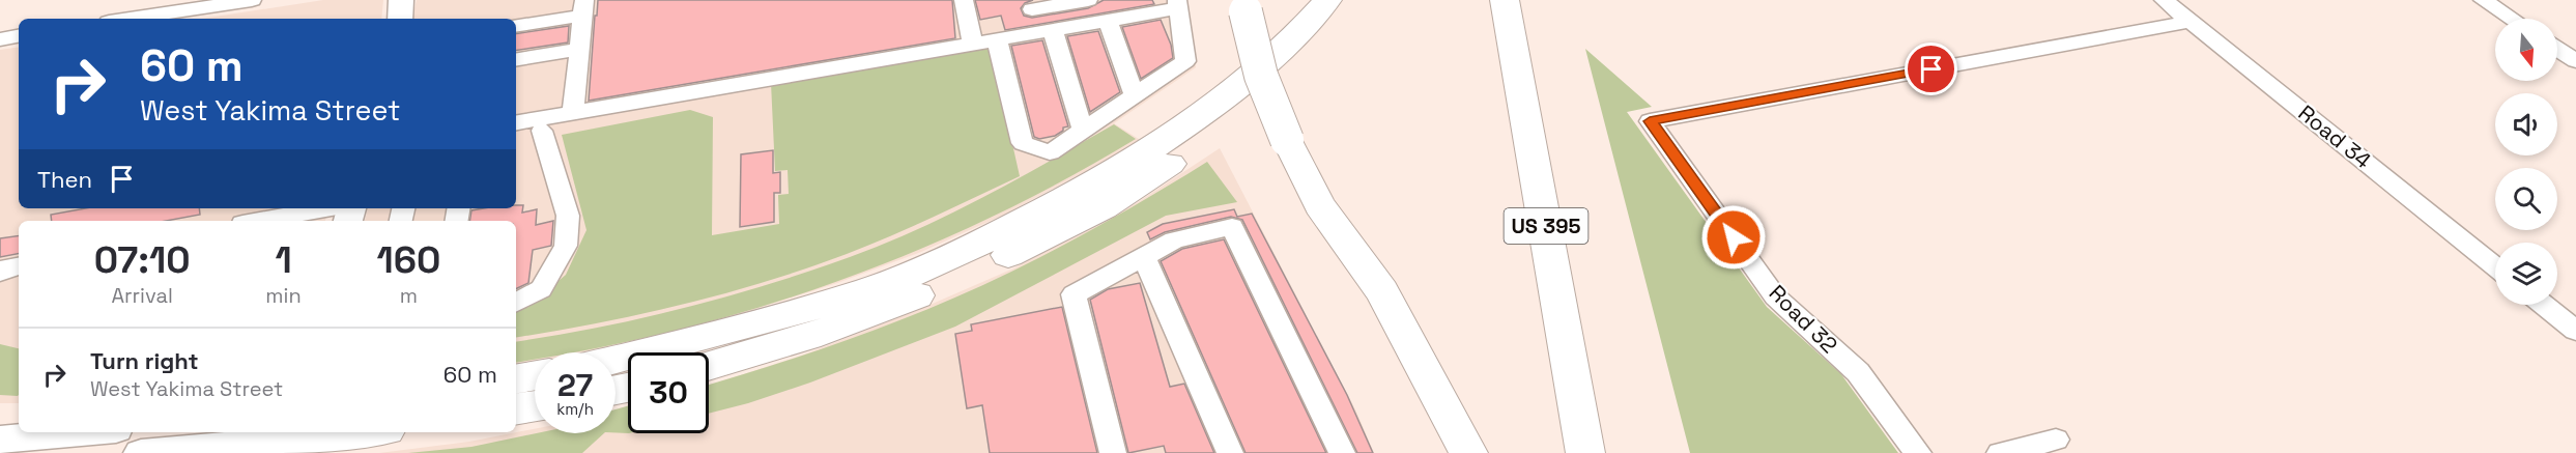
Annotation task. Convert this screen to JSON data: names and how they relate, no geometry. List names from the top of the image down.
{
  "streets": {
    "highway": ["US 395"],
    "street": ["Road 34", "Road 32"]
  },
  "crossings": [
    ["Road 34", "Road 32"]
  ],
  "north": "bottom",
  "page": {
    "turn": ["60 m", "West Yakima Street"],
    "then": "Then",
    "eta": [
      "07:10",
      "Arrival",
      "1",
      "min",
      "160",
      "m"
    ],
    "list": [
      {
        "name": "Turn right",
        "note": "West Yakima Street",
        "value": "60 m"
      }
    ],
    "speed": "27 km/h",
    "limit": "30"
  }
}
